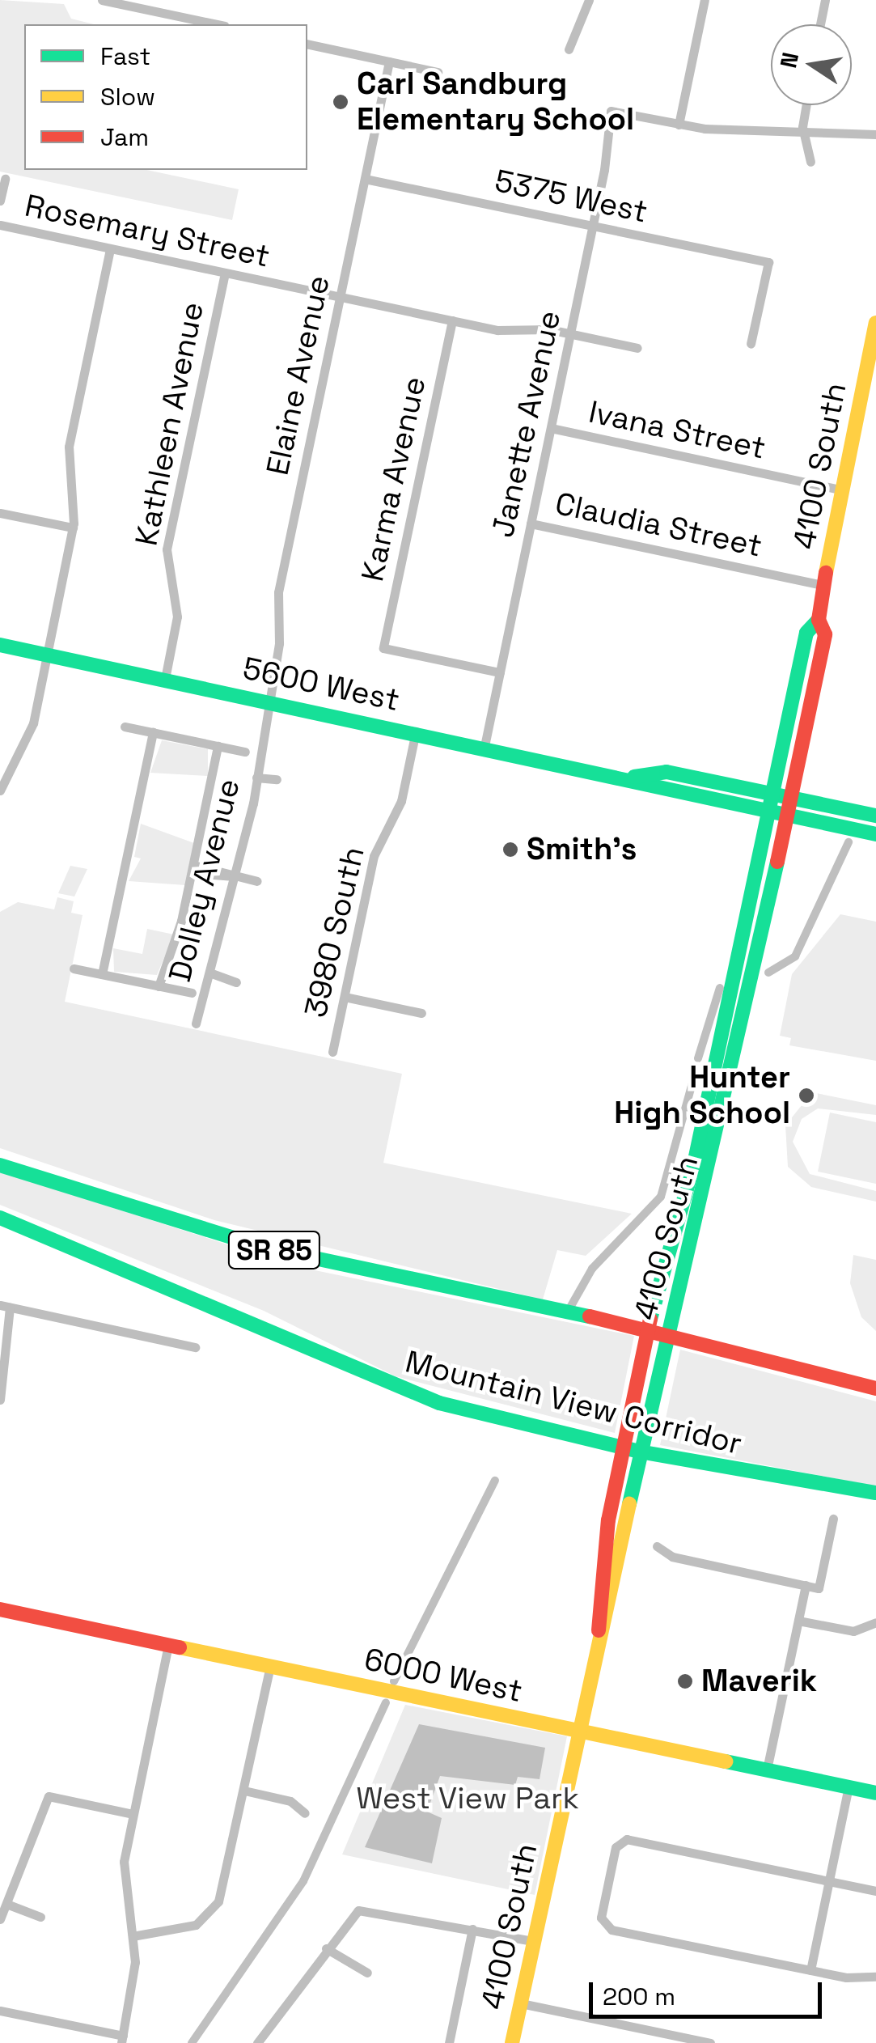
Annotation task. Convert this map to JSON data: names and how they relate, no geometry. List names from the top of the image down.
{
  "streets": {
    "main road": [
      "4100 South",
      "5600 West",
      "SR 85",
      "Mountain View Corridor",
      "6000 West"
    ],
    "street": [
      "5375 West",
      "Rosemary Street",
      "Elaine Avenue",
      "Kathleen Avenue",
      "Janette Avenue",
      "Ivana Street",
      "Karma Avenue",
      "Claudia Street",
      "Dolley Avenue",
      "3980 South"
    ]
  },
  "crossings": [
    ["5375 West", "Elaine Avenue"],
    ["5375 West", "Janette Avenue"],
    ["Rosemary Street", "Elaine Avenue"],
    ["Rosemary Street", "Kathleen Avenue"],
    ["Rosemary Street", "Janette Avenue"],
    ["Rosemary Street", "Karma Avenue"],
    ["Elaine Avenue", "5600 West"],
    ["Elaine Avenue", "Dolley Avenue"],
    ["Kathleen Avenue", "5600 West"],
    ["Janette Avenue", "Ivana Street"],
    ["Janette Avenue", "Karma Avenue"],
    ["Janette Avenue", "Claudia Street"],
    ["Janette Avenue", "5600 West"],
    ["Ivana Street", "4100 South"],
    ["4100 South", "Claudia Street"],
    ["4100 South", "5600 West"],
    ["4100 South", "SR 85"],
    ["4100 South", "Mountain View Corridor"],
    ["4100 South", "6000 West"],
    ["5600 West", "Dolley Avenue"],
    ["5600 West", "3980 South"]
  ],
  "parks": ["West View Park"],
  "places": [
    "Carl Sandburg Elementary School",
    "Smith's",
    "Hunter High School",
    "Maverik"
  ],
  "legend": ["Fast", "Slow", "Jam"],
  "scale_bar": "200 m",
  "north": "left"
}
